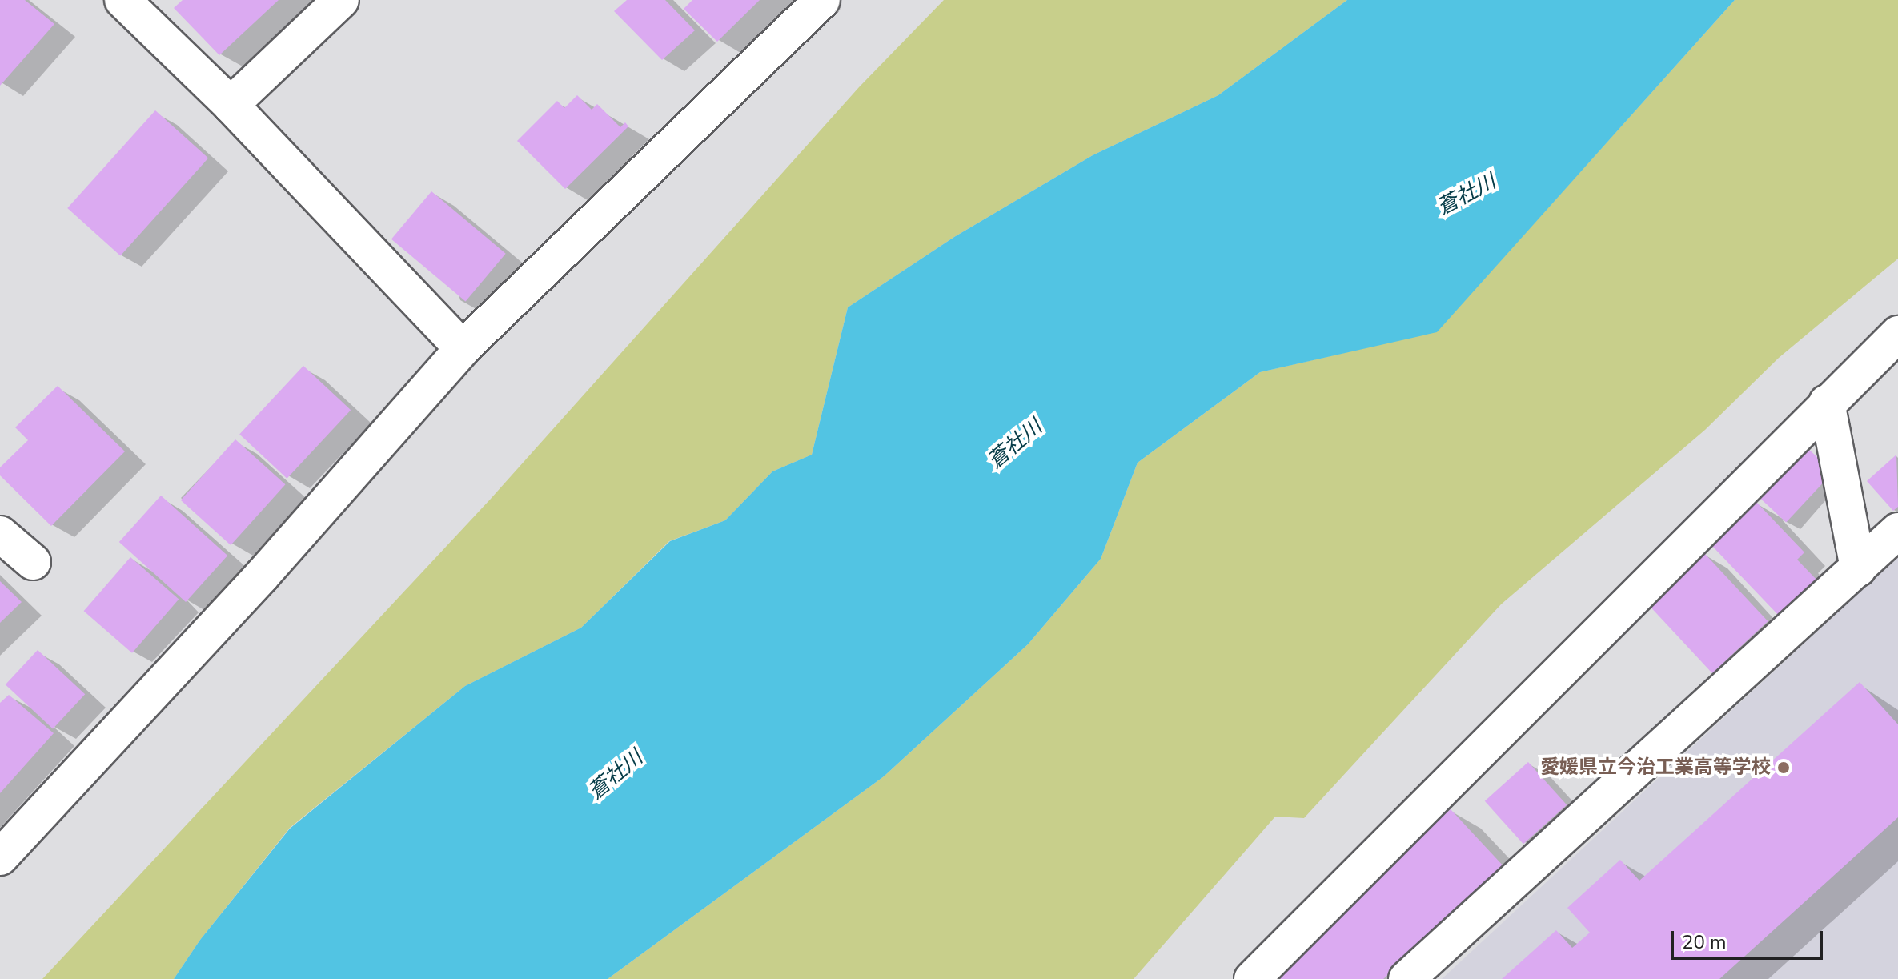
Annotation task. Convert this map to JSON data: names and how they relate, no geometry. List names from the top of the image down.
{
  "water": ["蒼社川"],
  "places": ["愛媛県立今治工業高等学校"],
  "scale_bar": "20 m"
}
